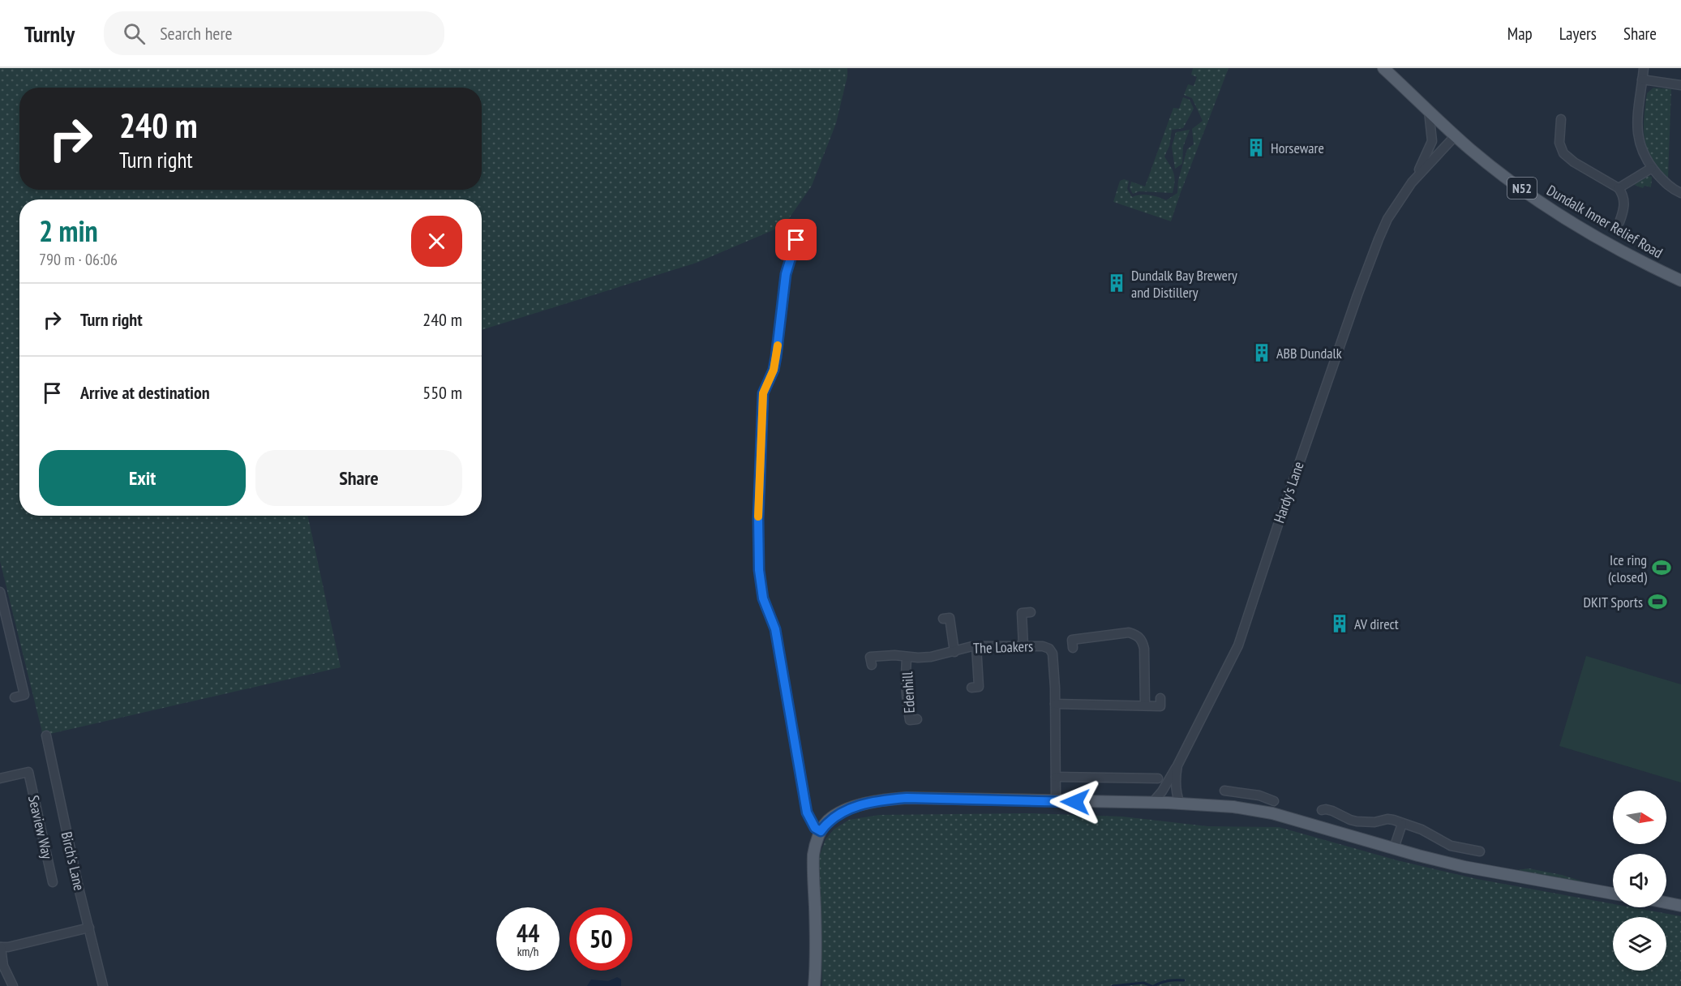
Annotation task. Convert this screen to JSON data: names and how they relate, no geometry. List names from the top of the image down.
{
  "streets": {
    "main road": ["N52", "Dundalk Inner Relief Road"],
    "street": [
      "Hardy's Lane",
      "The Loakers",
      "Edenhill",
      "Seaview Way",
      "Birch's Lane"
    ]
  },
  "crossings": [
    ["Dundalk Inner Relief Road", "Hardy's Lane"],
    ["The Loakers", "Edenhill"]
  ],
  "places": {
    "building": [
      "Horseware",
      "Dundalk Bay Brewery and Distillery",
      "ABB Dundalk",
      "AV direct"
    ],
    "sports": ["Ice ring (closed)", "DKIT Sports"]
  },
  "north": "right",
  "page": {
    "header": "Turnly",
    "search": "Search here",
    "nav": ["Map", "Layers", "Share"],
    "turn": ["240 m", "Turn right"],
    "heading": ["2 min", "790 m · 06:06"],
    "list": [
      {
        "name": "Turn right",
        "value": "240 m"
      },
      {
        "name": "Arrive at destination",
        "value": "550 m"
      }
    ],
    "buttons": ["Exit", "Share"],
    "speed": "44 km/h",
    "limit": "50"
  }
}
